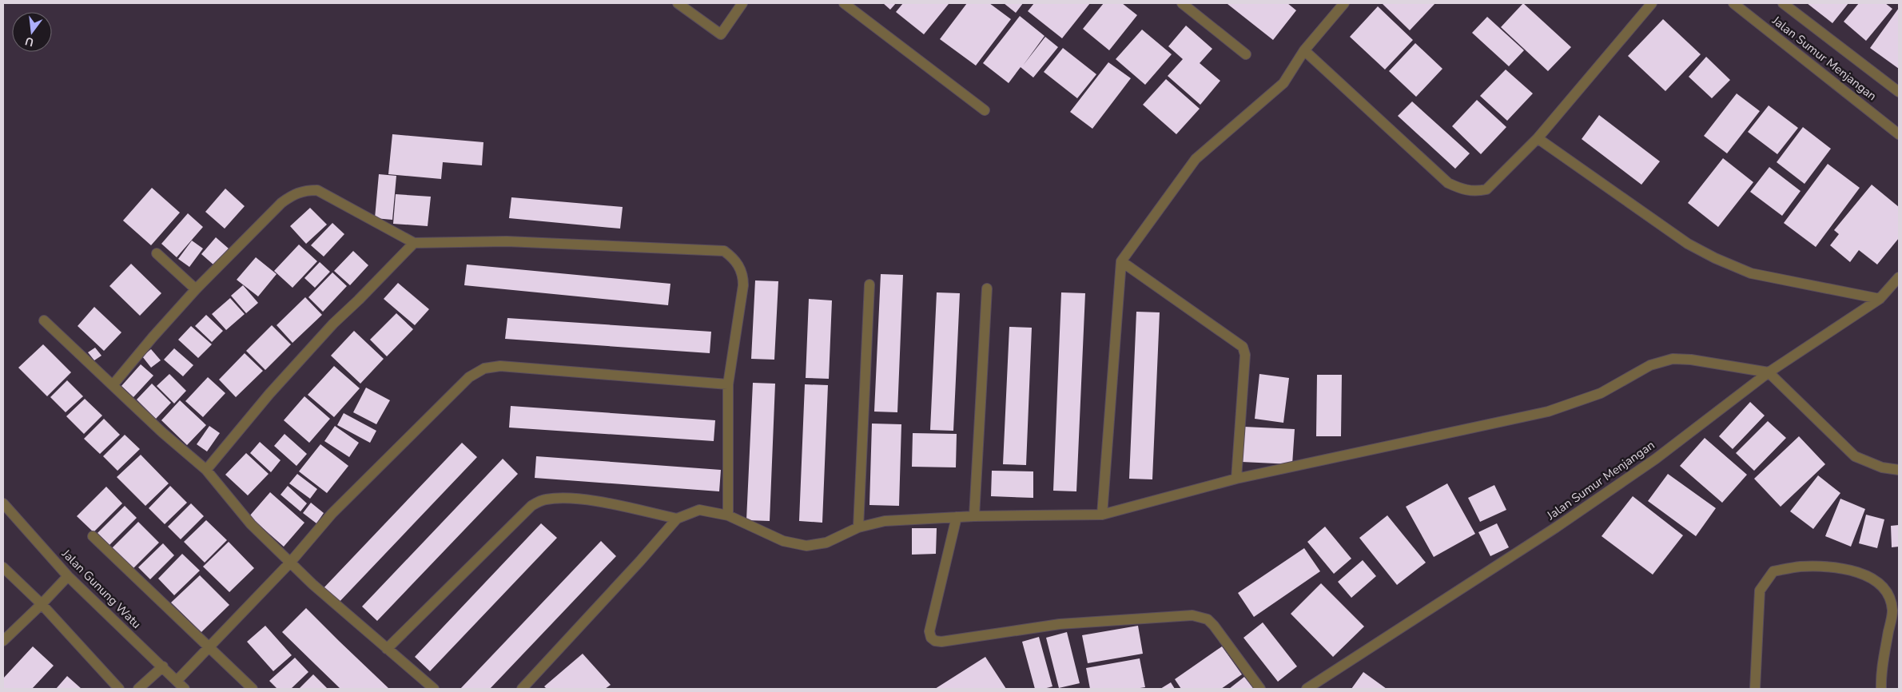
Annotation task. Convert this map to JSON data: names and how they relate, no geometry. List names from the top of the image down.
{
  "streets": {
    "street": ["Jalan Sumur Menjangan", "Jalan Gunung Watu"]
  },
  "north": "bottom"
}
